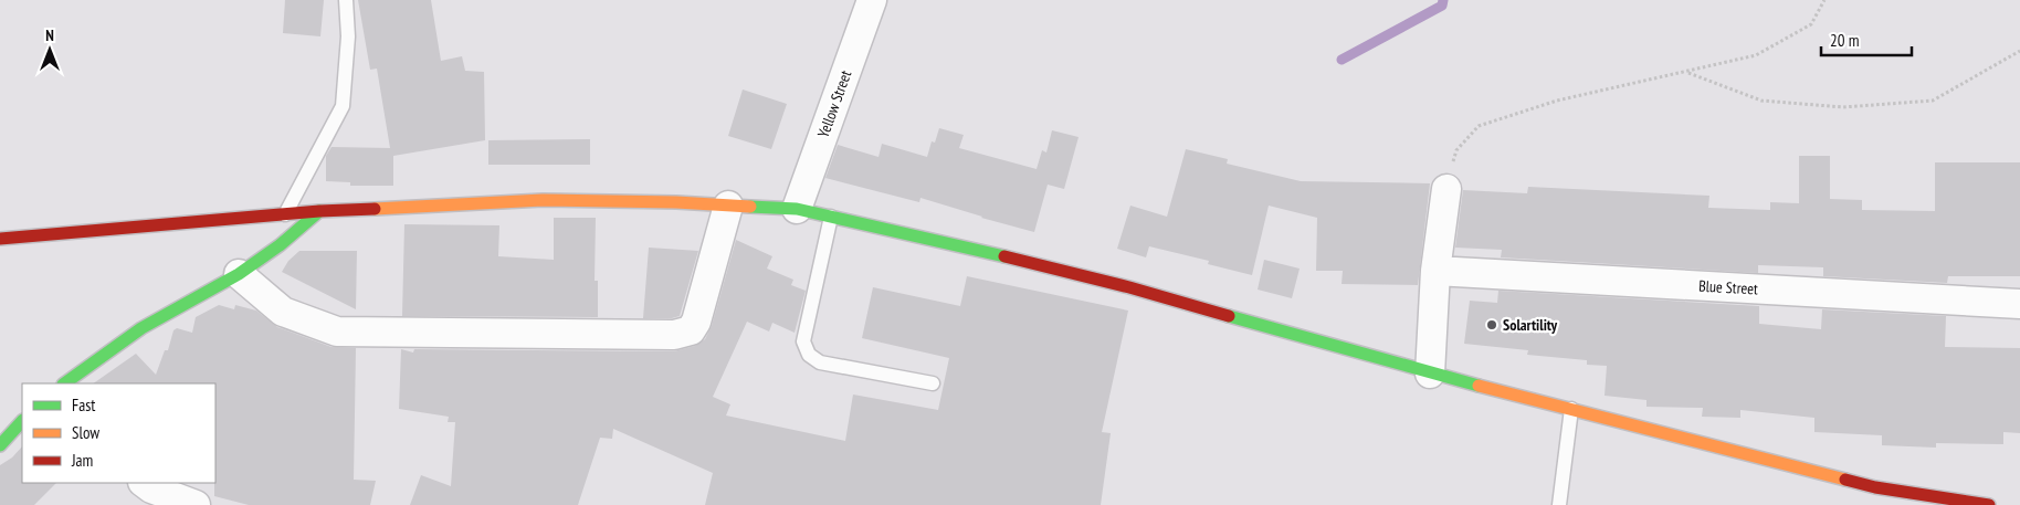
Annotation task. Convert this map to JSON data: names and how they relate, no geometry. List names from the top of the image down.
{
  "streets": {
    "street": ["Yellow Street", "Blue Street"]
  },
  "places": ["Solartility"],
  "legend": ["Fast", "Slow", "Jam"],
  "scale_bar": "20 m",
  "north": "top"
}
